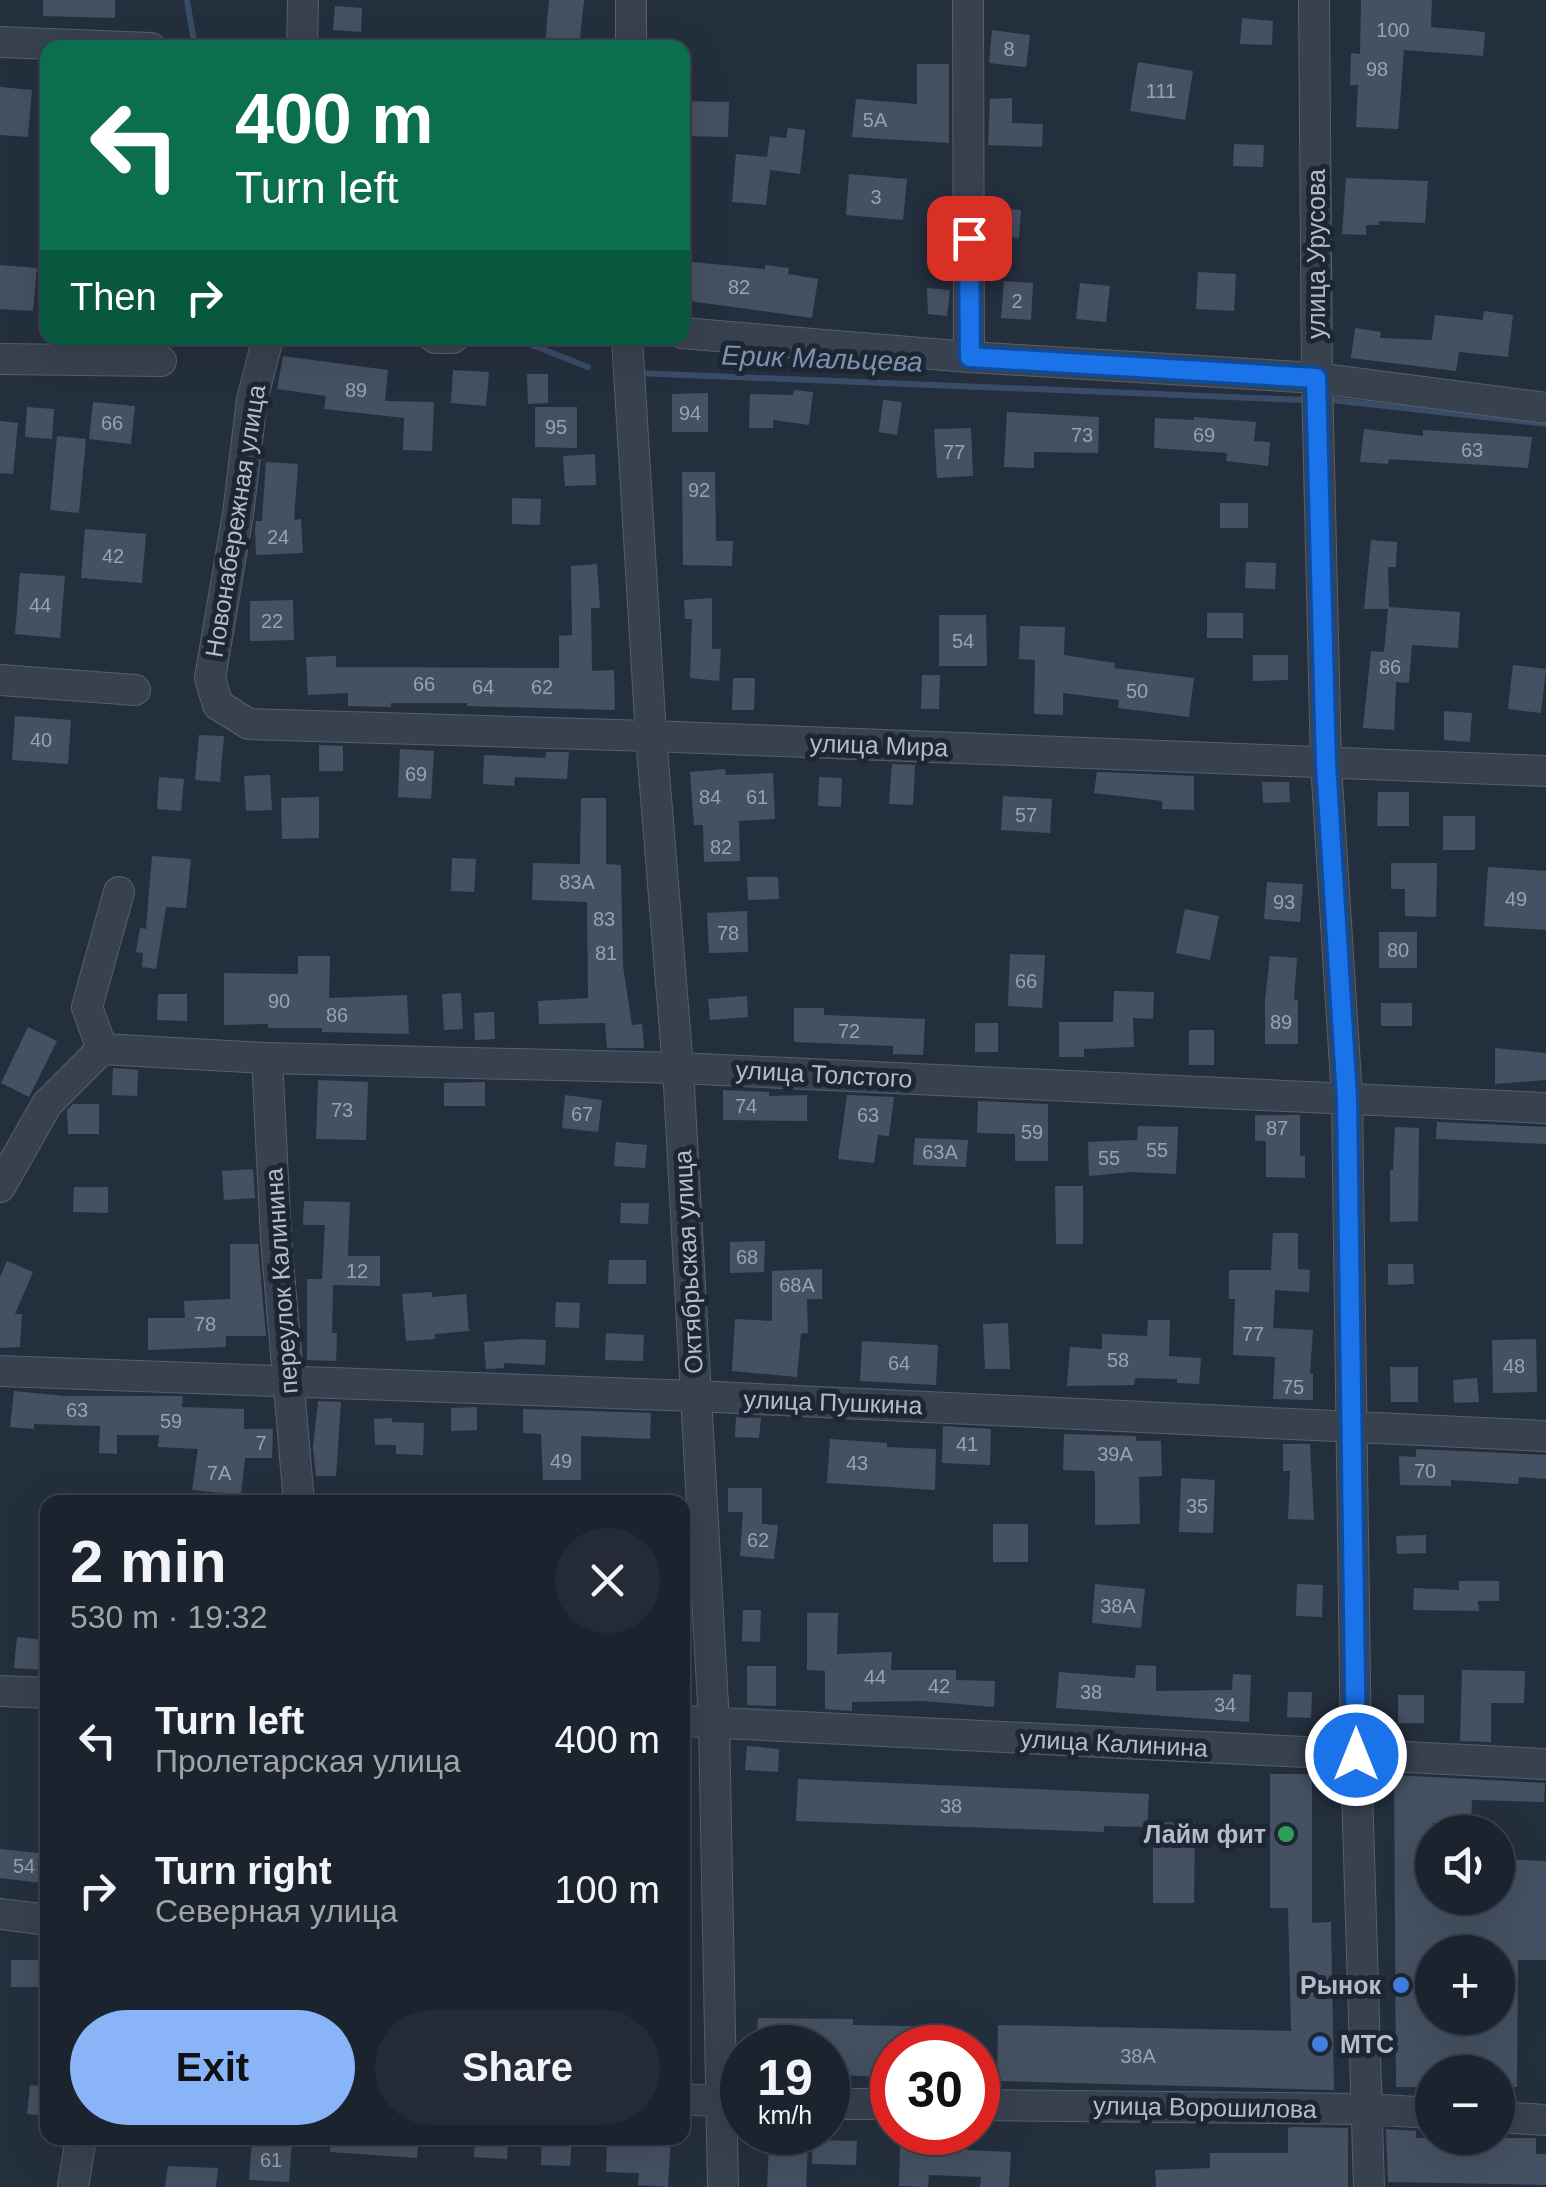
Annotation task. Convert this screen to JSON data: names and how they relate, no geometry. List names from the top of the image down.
{
  "streets": {
    "street": [
      "улица Урусова",
      "Новонабережная улица",
      "улица Мира",
      "улица Толстого",
      "Октябрьская улица",
      "переулок Калинина",
      "улица Пушкина",
      "улица Калинина",
      "улица Ворошилова"
    ]
  },
  "crossings": [
    ["улица Урусова", "улица Мира"],
    ["улица Урусова", "улица Толстого"],
    ["улица Урусова", "улица Пушкина"],
    ["улица Урусова", "улица Калинина"],
    ["улица Урусова", "улица Ворошилова"],
    ["Новонабережная улица", "улица Мира"],
    ["улица Мира", "Октябрьская улица"],
    ["улица Толстого", "Октябрьская улица"],
    ["улица Толстого", "переулок Калинина"],
    ["Октябрьская улица", "улица Пушкина"],
    ["Октябрьская улица", "улица Калинина"],
    ["переулок Калинина", "улица Пушкина"]
  ],
  "water": ["Ерик Мальцева"],
  "places": ["Лайм фит", "Рынок", "МТС"],
  "house_numbers": [
    "100",
    "8",
    "98",
    "111",
    "5А",
    "3",
    "82",
    "2",
    "89",
    "94",
    "66",
    "95",
    "73",
    "69",
    "63",
    "77",
    "92",
    "24",
    "42",
    "44",
    "22",
    "54",
    "86",
    "66",
    "64",
    "62",
    "50",
    "40",
    "69",
    "84",
    "61",
    "57",
    "82",
    "83А",
    "49",
    "93",
    "83",
    "78",
    "80",
    "81",
    "66",
    "90",
    "86",
    "89",
    "72",
    "74",
    "73",
    "67",
    "63",
    "87",
    "59",
    "55",
    "63А",
    "55",
    "68",
    "12",
    "68А",
    "78",
    "77",
    "58",
    "64",
    "48",
    "75",
    "63",
    "59",
    "7",
    "41",
    "39А",
    "49",
    "43",
    "70",
    "7А",
    "35",
    "62",
    "38А",
    "44",
    "42",
    "38",
    "34",
    "38",
    "54",
    "38А",
    "61"
  ],
  "page": {
    "turn": ["400 m", "Turn left"],
    "then": "Then",
    "heading": ["2 min", "530 m · 19:32"],
    "list": [
      {
        "name": "Turn left",
        "note": "Пролетарская улица",
        "value": "400 m"
      },
      {
        "name": "Turn right",
        "note": "Северная улица",
        "value": "100 m"
      }
    ],
    "map_buttons": ["+", "−"],
    "buttons": ["Exit", "Share"],
    "speed": "19 km/h",
    "limit": "30"
  }
}
